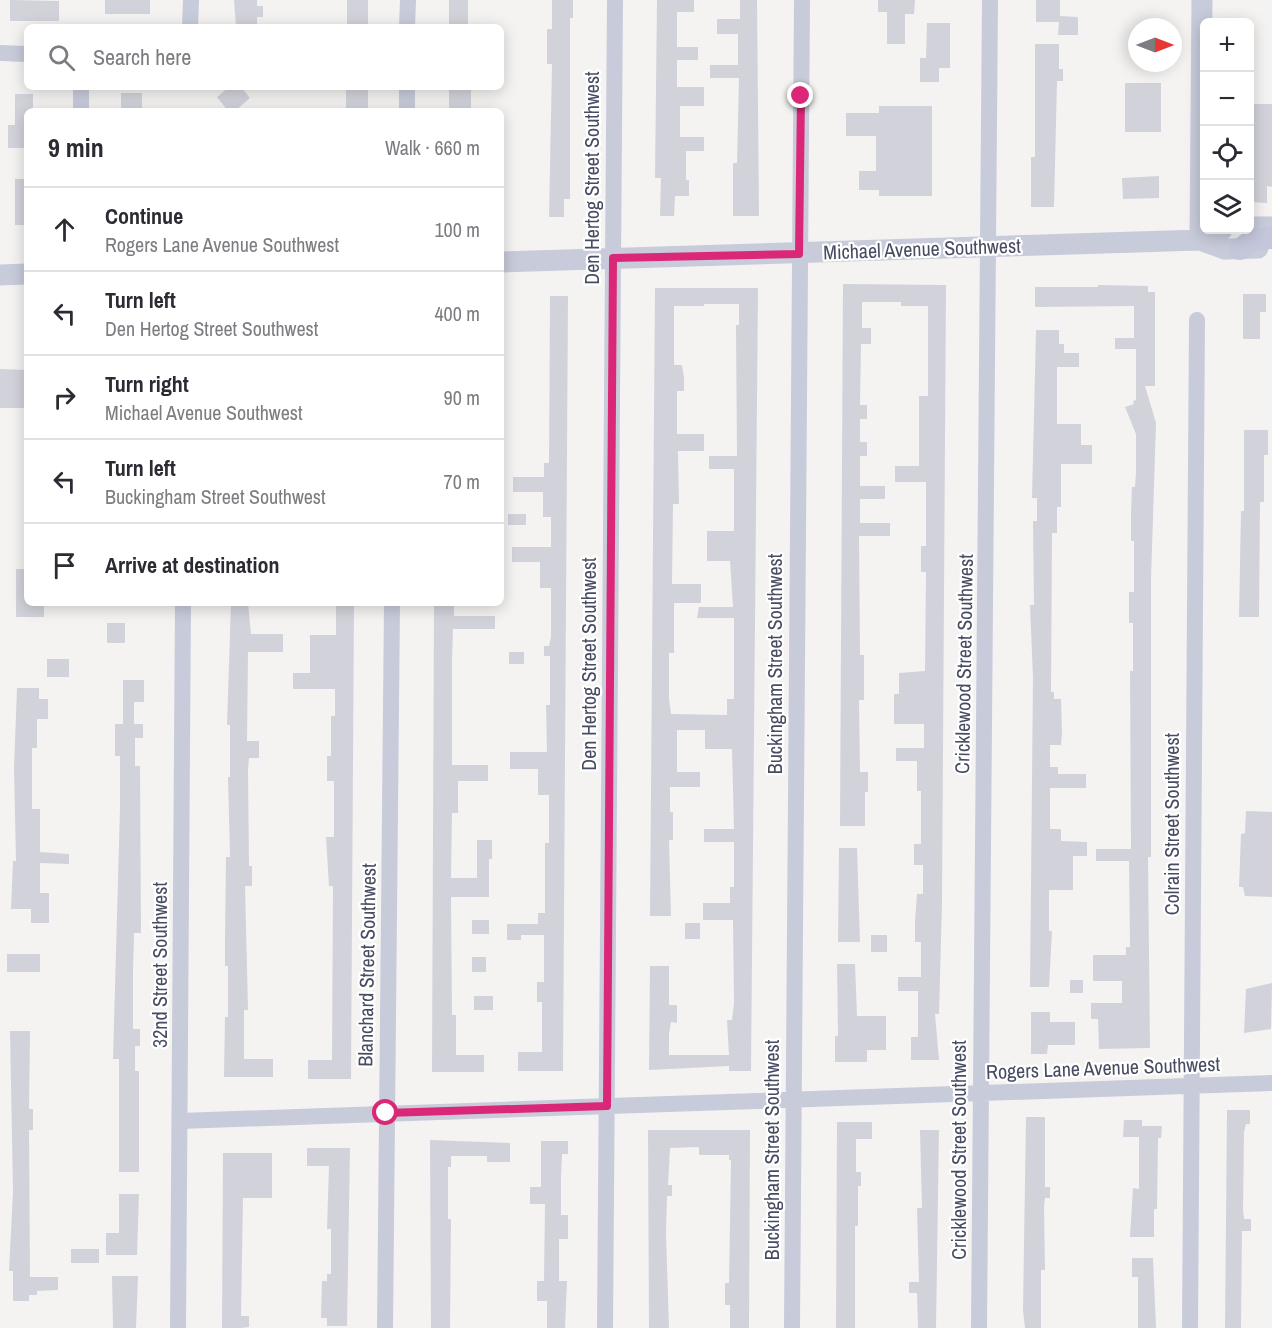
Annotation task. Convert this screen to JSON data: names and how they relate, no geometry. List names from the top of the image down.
{
  "streets": {
    "street": [
      "Den Hertog Street Southwest",
      "Michael Avenue Southwest",
      "Buckingham Street Southwest",
      "Cricklewood Street Southwest",
      "Colrain Street Southwest",
      "32nd Street Southwest",
      "Blanchard Street Southwest",
      "Rogers Lane Avenue Southwest"
    ]
  },
  "crossings": [
    ["Den Hertog Street Southwest", "Michael Avenue Southwest"],
    ["Den Hertog Street Southwest", "Rogers Lane Avenue Southwest"],
    ["Michael Avenue Southwest", "Buckingham Street Southwest"],
    ["Michael Avenue Southwest", "Cricklewood Street Southwest"],
    ["Buckingham Street Southwest", "Rogers Lane Avenue Southwest"],
    ["Cricklewood Street Southwest", "Rogers Lane Avenue Southwest"],
    ["Colrain Street Southwest", "Rogers Lane Avenue Southwest"],
    ["32nd Street Southwest", "Rogers Lane Avenue Southwest"],
    ["Blanchard Street Southwest", "Rogers Lane Avenue Southwest"]
  ],
  "north": "right",
  "page": {
    "map_buttons": ["+", "−"],
    "search": "Search here",
    "heading": ["9 min", "Walk · 660 m"],
    "list": [
      ["Continue", "Rogers Lane Avenue Southwest", "100 m"],
      ["Turn left", "Den Hertog Street Southwest", "400 m"],
      ["Turn right", "Michael Avenue Southwest", "90 m"],
      ["Turn left", "Buckingham Street Southwest", "70 m"],
      "Arrive at destination"
    ]
  }
}
